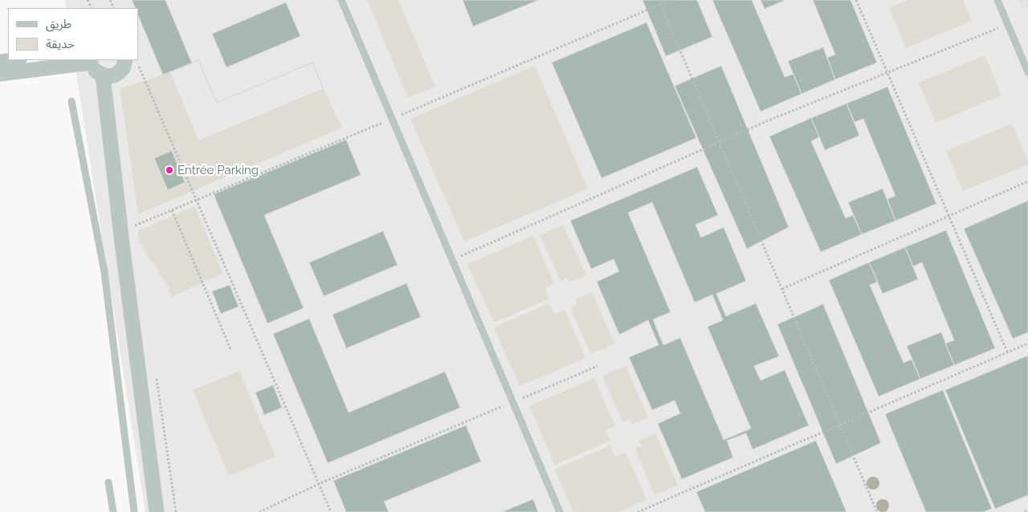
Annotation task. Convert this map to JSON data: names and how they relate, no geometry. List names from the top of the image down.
{
  "places": ["Entrée Parking"],
  "legend": ["طريق", "حديقة"]
}
